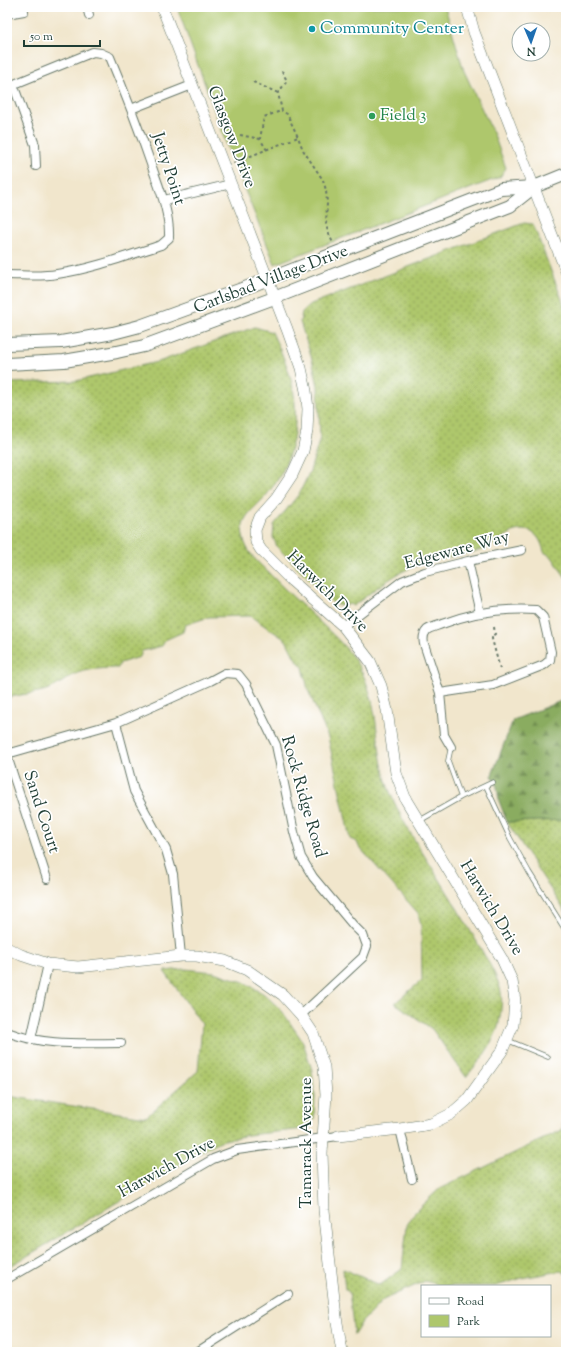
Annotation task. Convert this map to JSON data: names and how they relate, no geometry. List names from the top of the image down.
{
  "streets": {
    "main road": ["Carlsbad Village Drive"],
    "street": [
      "Glasgow Drive",
      "Jetty Point",
      "Edgeware Way",
      "Harwich Drive",
      "Rock Ridge Road",
      "Sand Court",
      "Tamarack Avenue"
    ]
  },
  "crossings": [
    ["Glasgow Drive", "Carlsbad Village Drive"],
    ["Glasgow Drive", "Harwich Drive"],
    ["Carlsbad Village Drive", "Harwich Drive"],
    ["Edgeware Way", "Harwich Drive"],
    ["Harwich Drive", "Tamarack Avenue"],
    ["Rock Ridge Road", "Sand Court"],
    ["Rock Ridge Road", "Tamarack Avenue"]
  ],
  "places": ["Community Center", "Field 3"],
  "legend": ["Road", "Park"],
  "scale_bar": "50 m",
  "north": "bottom"
}
